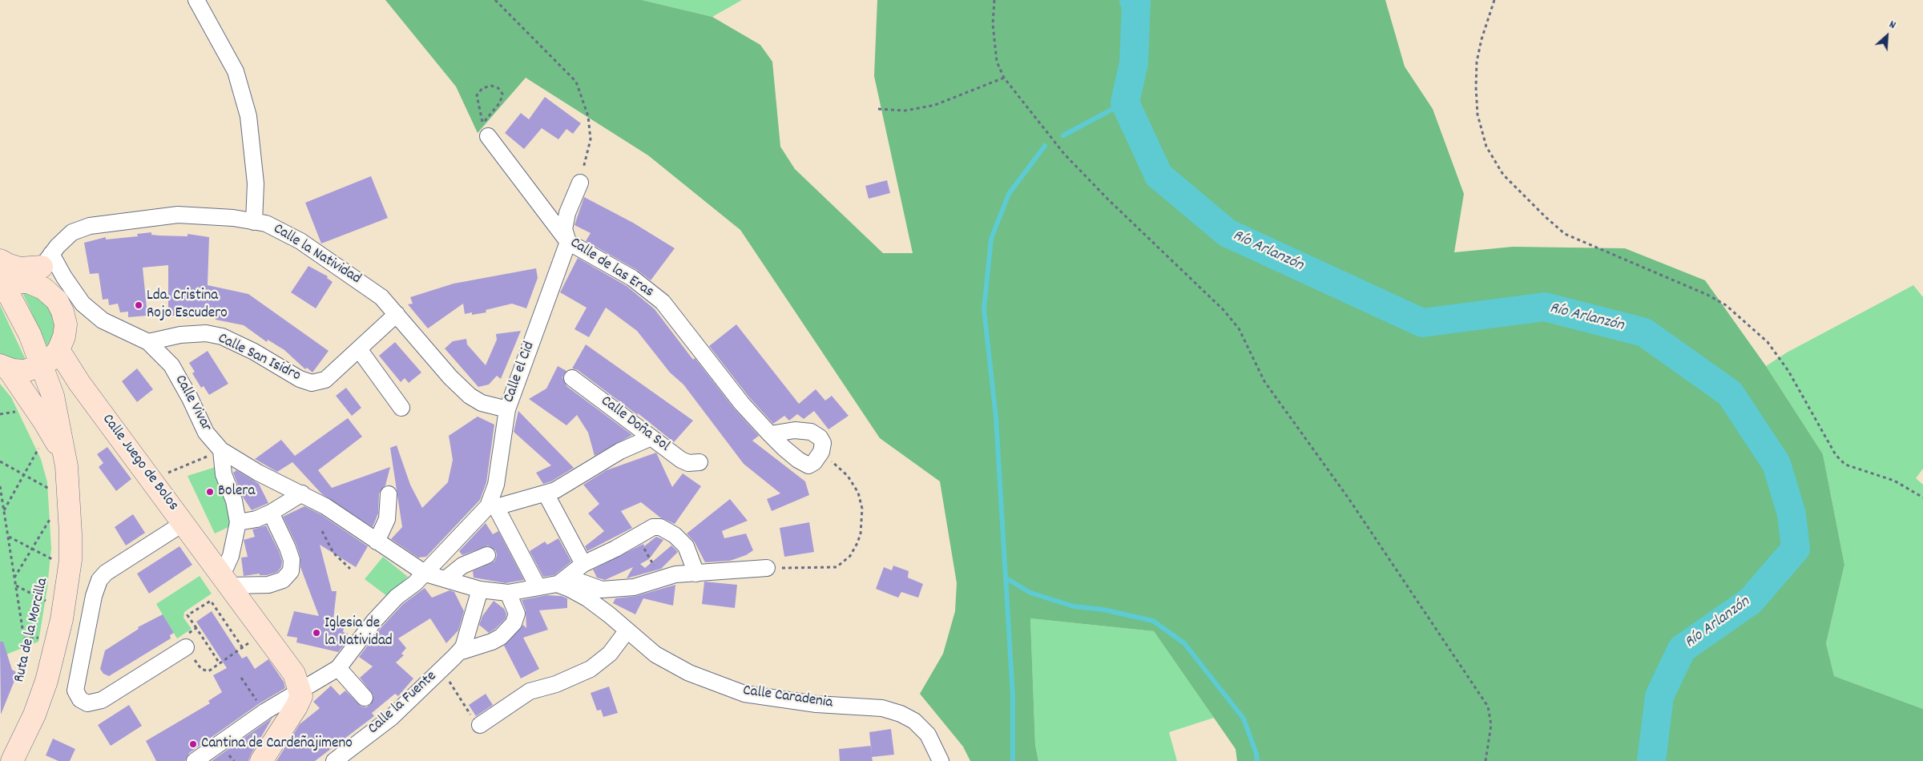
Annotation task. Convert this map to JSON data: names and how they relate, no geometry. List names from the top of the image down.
{
  "streets": {
    "street": [
      "Calle la Natividad",
      "Calle de las Eras",
      "Calle San Isidro",
      "Calle el Cid",
      "Calle Vivar",
      "Calle Doña Sol",
      "Calle Juego de Bolos",
      "Calle Caradenia",
      "Calle la Fuente"
    ]
  },
  "crossings": [
    ["Calle la Natividad", "Calle San Isidro"],
    ["Calle la Natividad", "Calle el Cid"],
    ["Calle la Natividad", "Calle Vivar"],
    ["Calle de las Eras", "Calle el Cid"],
    ["Calle San Isidro", "Calle Vivar"],
    ["Calle el Cid", "Calle Vivar"],
    ["Calle el Cid", "Calle Juego de Bolos"],
    ["Calle el Cid", "Calle Caradenia"],
    ["Calle Vivar", "Calle Caradenia"]
  ],
  "water": ["Río Arlanzón"],
  "places": [
    "Lda. Cristina Rojo Escudero",
    "Bolera",
    "Iglesia de la Natividad",
    "Cantina de Cardeñajimeno"
  ],
  "north": "top right"
}
